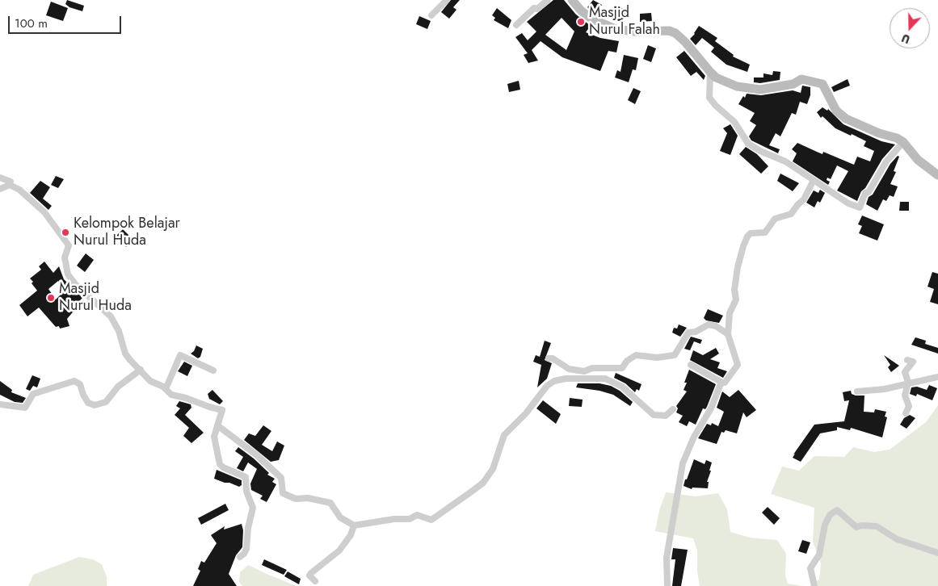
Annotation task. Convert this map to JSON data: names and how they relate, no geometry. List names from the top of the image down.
{
  "places": ["Masjid Nurul Falah", "Kelompok Belajar Nurul Huda", "Masjid Nurul Huda"],
  "scale_bar": "100 m",
  "north": "bottom"
}
